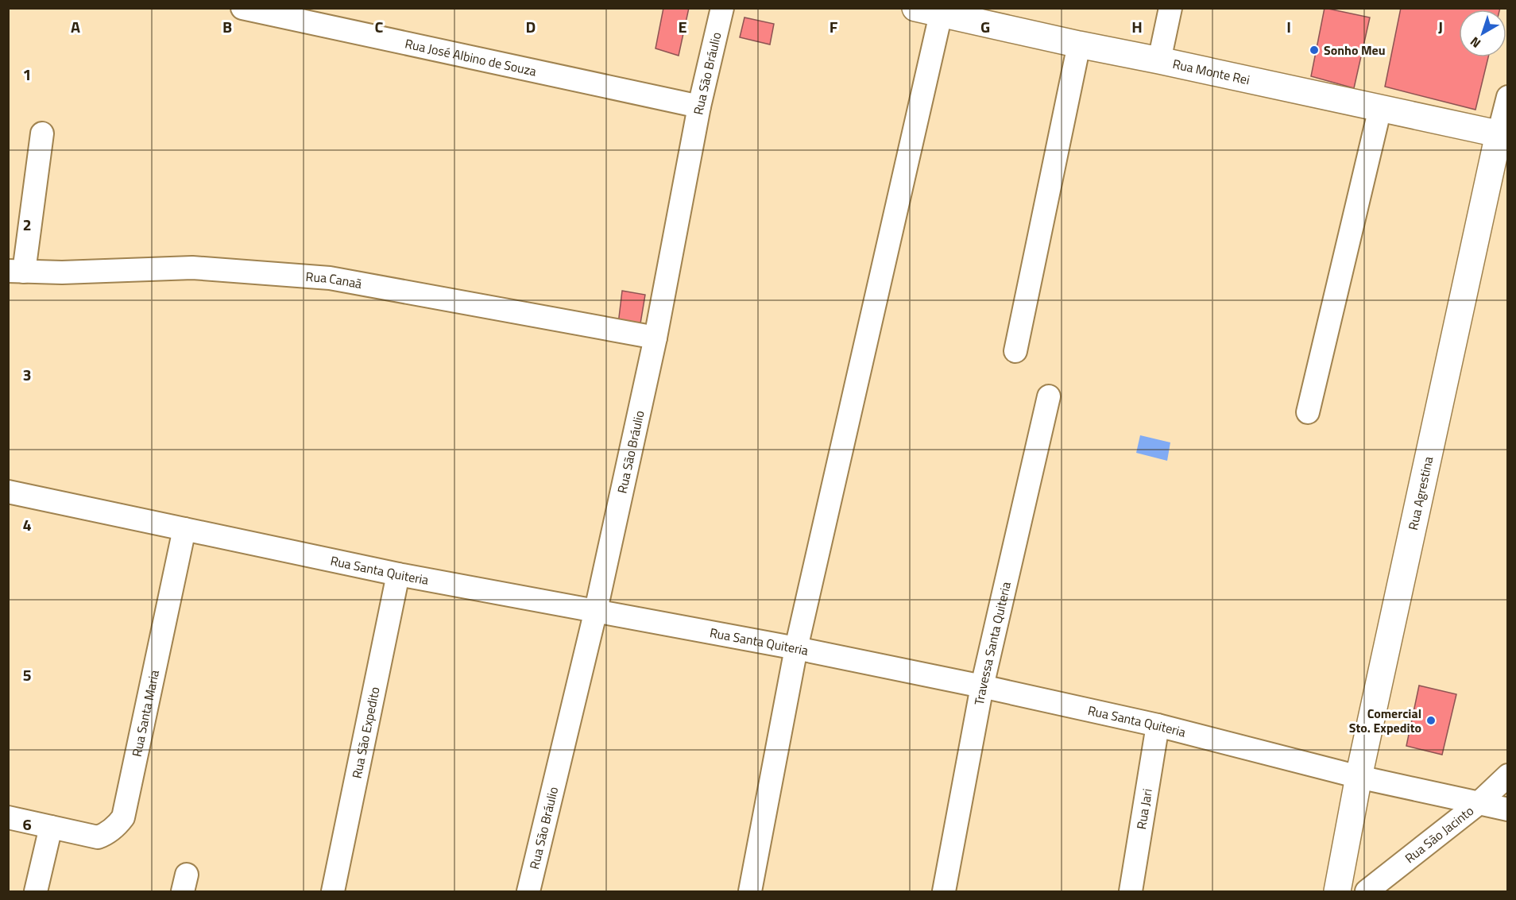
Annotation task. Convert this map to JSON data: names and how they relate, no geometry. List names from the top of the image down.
{
  "streets": {
    "street": [
      "Rua José Albino de Souza",
      "Rua Monte Rei",
      "Rua São Bráulio",
      "Rua Canaã",
      "Rua Agrestina",
      "Rua Santa Quiteria",
      "Travessa Santa Quiteria",
      "Rua Santa Maria",
      "Rua São Expedito",
      "Rua Jari",
      "Rua São Jacinto"
    ]
  },
  "crossings": [
    ["Rua José Albino de Souza", "Rua São Bráulio"],
    ["Rua Monte Rei", "Rua Agrestina"],
    ["Rua São Bráulio", "Rua Canaã"],
    ["Rua São Bráulio", "Rua Santa Quiteria"],
    ["Rua Agrestina", "Rua Santa Quiteria"],
    ["Rua Santa Quiteria", "Travessa Santa Quiteria"],
    ["Rua Santa Quiteria", "Rua Santa Maria"],
    ["Rua Santa Quiteria", "Rua São Expedito"],
    ["Rua Santa Quiteria", "Rua Jari"],
    ["Rua Santa Quiteria", "Rua São Jacinto"]
  ],
  "places": ["Sonho Meu", "Comercial Sto. Expedito"],
  "north": "bottom left",
  "grid": {
    "columns": [
      "A",
      "B",
      "C",
      "D",
      "E",
      "F",
      "G",
      "H",
      "I",
      "J"
    ],
    "rows": [
      "1",
      "2",
      "3",
      "4",
      "5",
      "6"
    ]
  }
}
